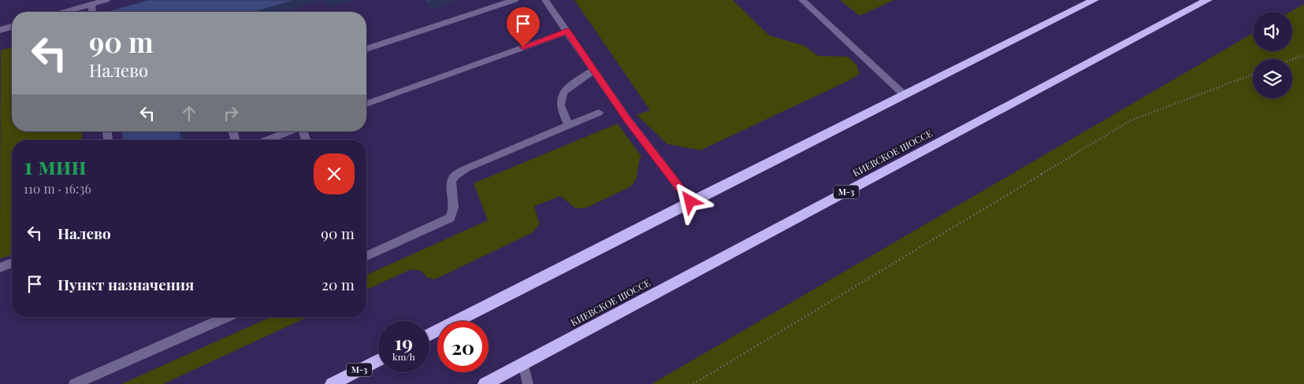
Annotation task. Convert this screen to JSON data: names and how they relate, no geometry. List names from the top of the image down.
{
  "streets": {
    "highway": ["КИЕВСКОЕ ШОССЕ", "М-3"]
  },
  "page": {
    "turn": ["90 m", "Налево"],
    "heading": ["1 мин", "110 m · 16:36"],
    "list": [
      {
        "name": "Налево",
        "value": "90 m"
      },
      {
        "name": "Пункт назначения",
        "value": "20 m"
      }
    ],
    "speed": "19 km/h",
    "limit": "20"
  }
}
